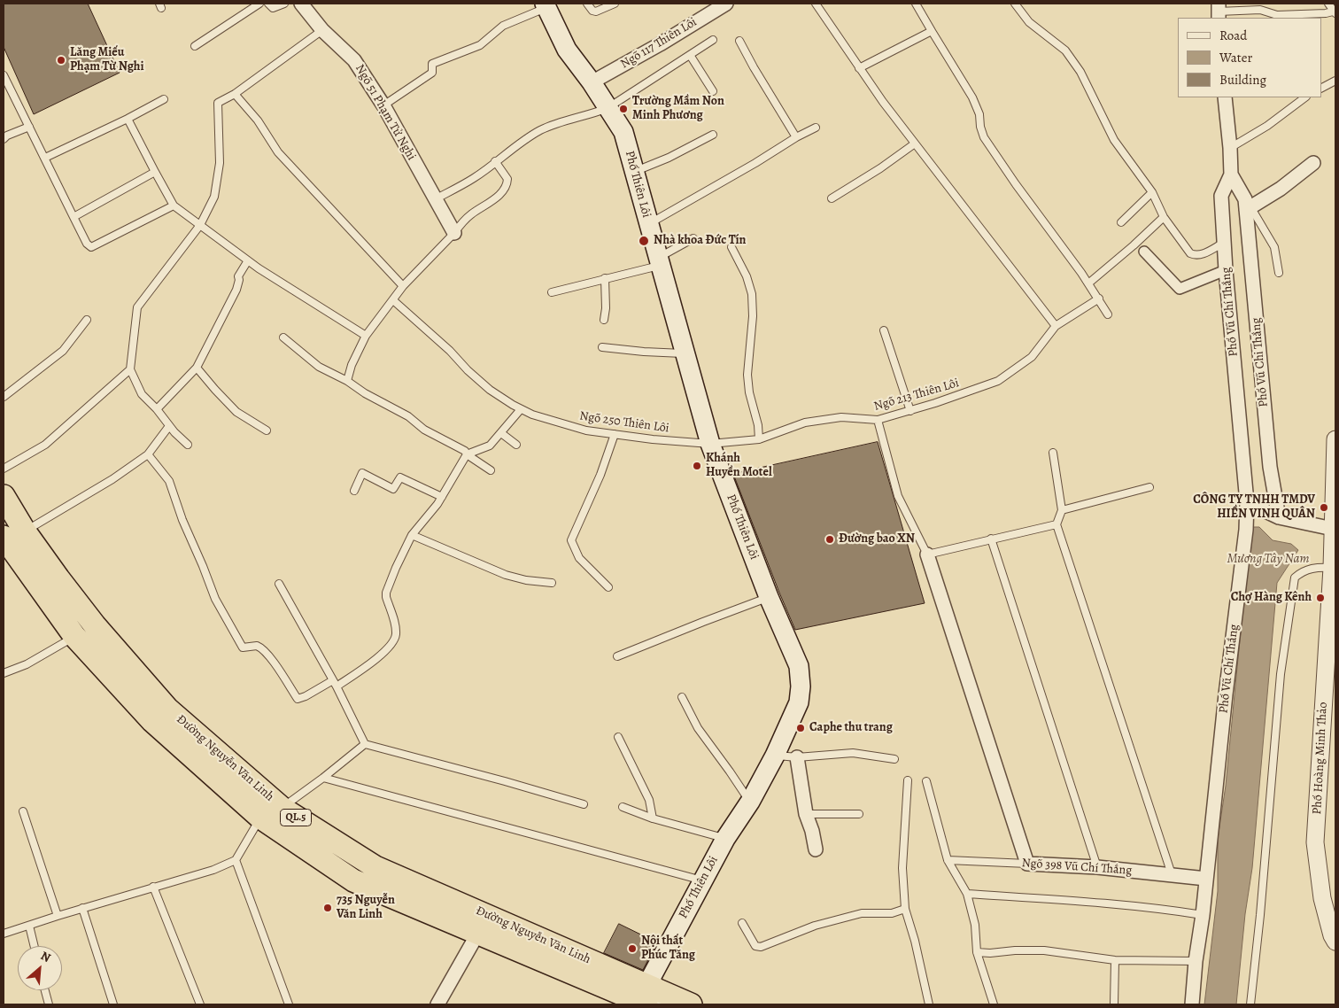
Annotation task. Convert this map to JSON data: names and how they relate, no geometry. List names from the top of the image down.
{
  "streets": {
    "highway": ["Đường Nguyễn Văn Linh", "QL.5"],
    "main road": ["Phố Thiên Lôi"],
    "street": [
      "Ngõ 117 Thiên Lôi",
      "Ngõ 51 Phạm Tử Nghi",
      "Phố Vũ Chí Thắng",
      "Phố Vũ Chi Thắng",
      "Phố Hoàng Minh Thảo",
      "Ngõ 398 Vũ Chí Thắng"
    ],
    "lane": ["Ngõ 213 Thiên Lôi", "Ngõ 250 Thiên Lôi"]
  },
  "crossings": [
    ["Ngõ 117 Thiên Lôi", "Phố Thiên Lôi"],
    ["Phố Thiên Lôi", "Ngõ 213 Thiên Lôi"],
    ["Phố Thiên Lôi", "Ngõ 250 Thiên Lôi"],
    ["Phố Thiên Lôi", "Đường Nguyễn Văn Linh"],
    ["Phố Vũ Chí Thắng", "Phố Vũ Chi Thắng"],
    ["Phố Vũ Chí Thắng", "Ngõ 398 Vũ Chí Thắng"],
    ["Ngõ 213 Thiên Lôi", "Ngõ 250 Thiên Lôi"]
  ],
  "water": ["Mương Tây Nam"],
  "places": [
    "Lăng Miếu Phạm Từ Nghi",
    "Trường Mầm Non Minh Phương",
    "Nhà khoa Đức Tín",
    "Khánh Huyền Motel",
    "CÔNG TY TNHH TMDV HIỀN VINH QUÂN",
    "Đường bao XN",
    "Chợ Hàng Kênh",
    "Caphe thu trang",
    "735 Nguyễn Văn Linh",
    "Nội thất Phúc Tăng"
  ],
  "legend": ["Road", "Water", "Building"],
  "north": "top right"
}
